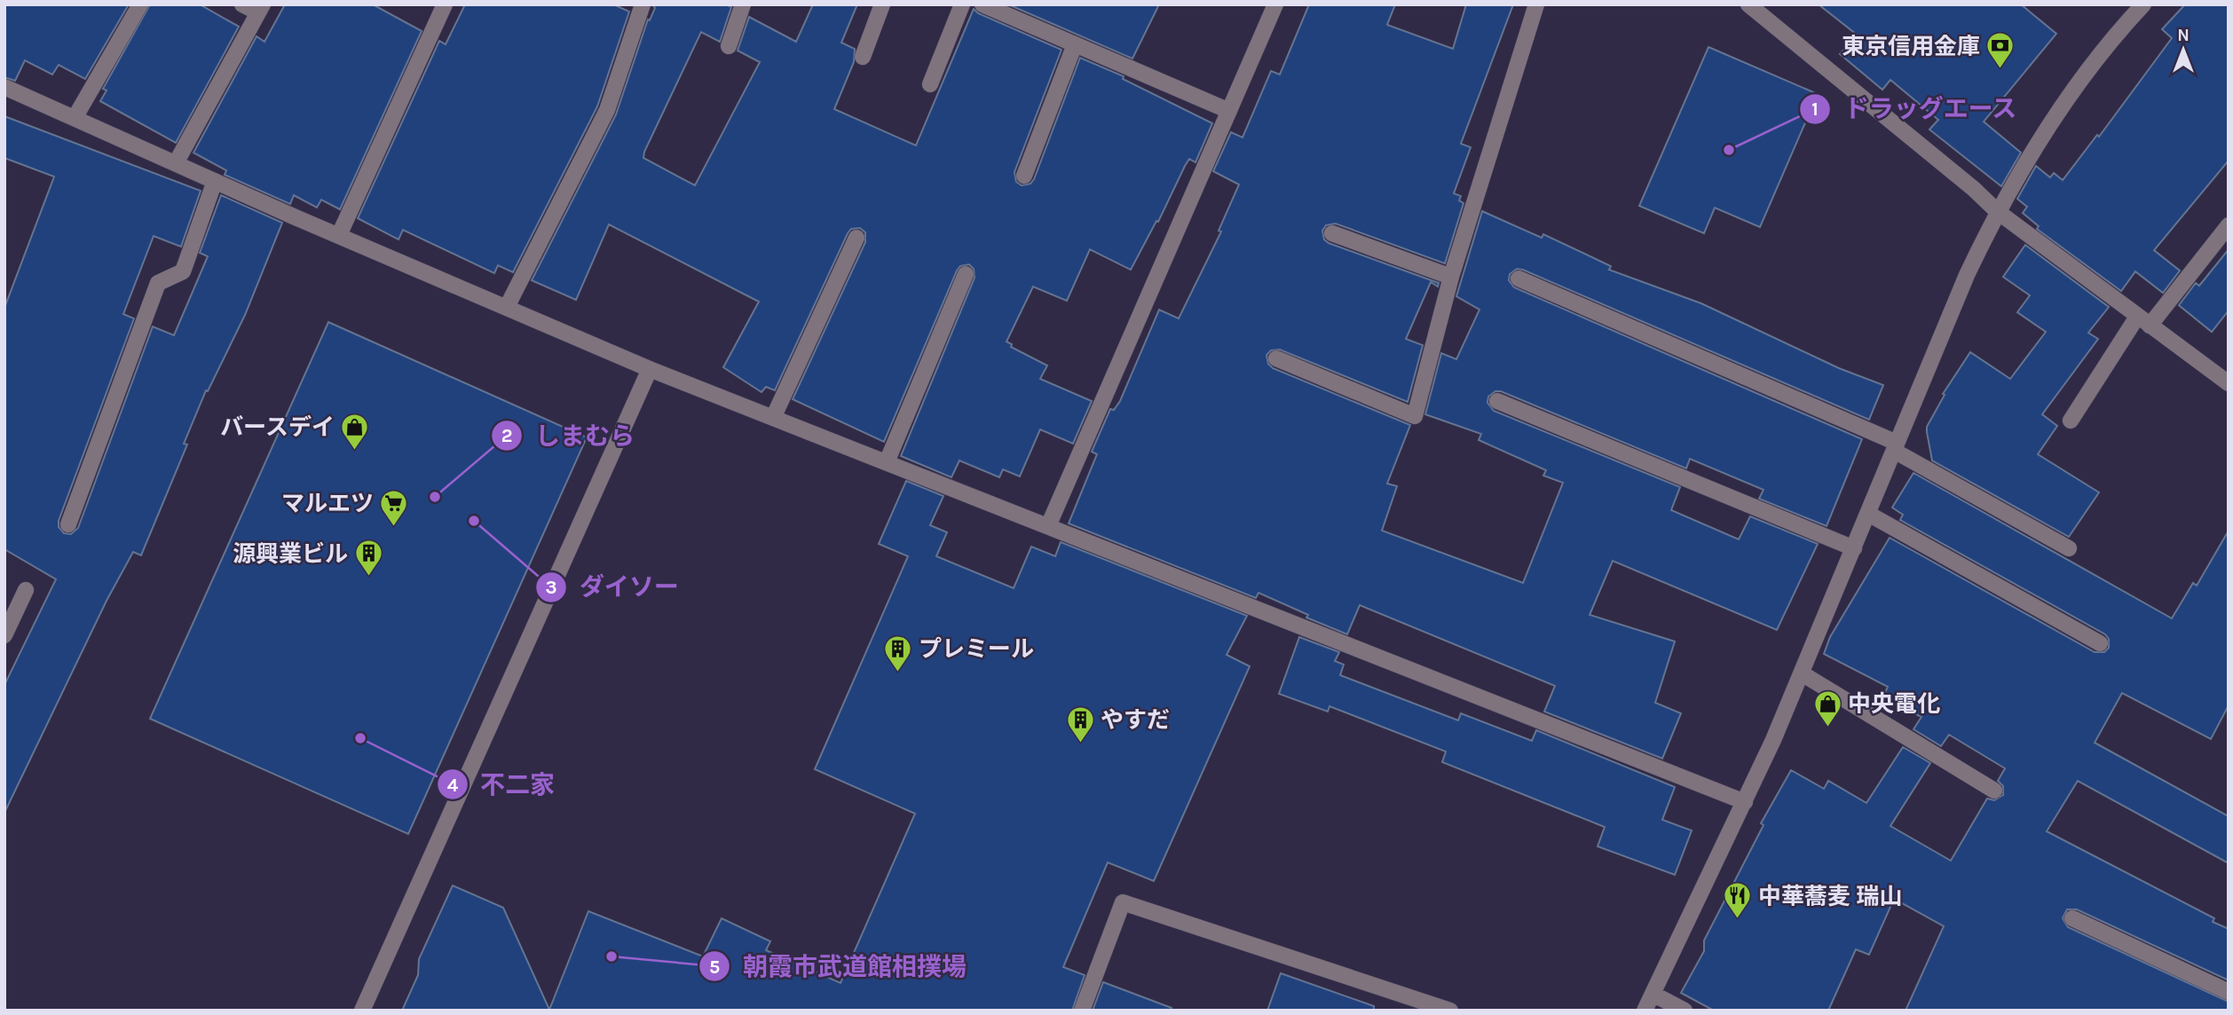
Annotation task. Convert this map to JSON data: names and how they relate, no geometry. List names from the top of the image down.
{
  "places": {
    "bank": ["東京信用金庫"],
    "other": [
      "ドラッグエース",
      "しまむら",
      "ダイソー",
      "不二家",
      "朝霞市武道館相撲場"
    ],
    "shop": ["バースデイ", "中央電化"],
    "supermarket": ["マルエツ"],
    "building": ["源興業ビル", "プレミール", "やすだ"],
    "restaurant": ["中華蕎麦 瑞山"]
  },
  "north": "top"
}
